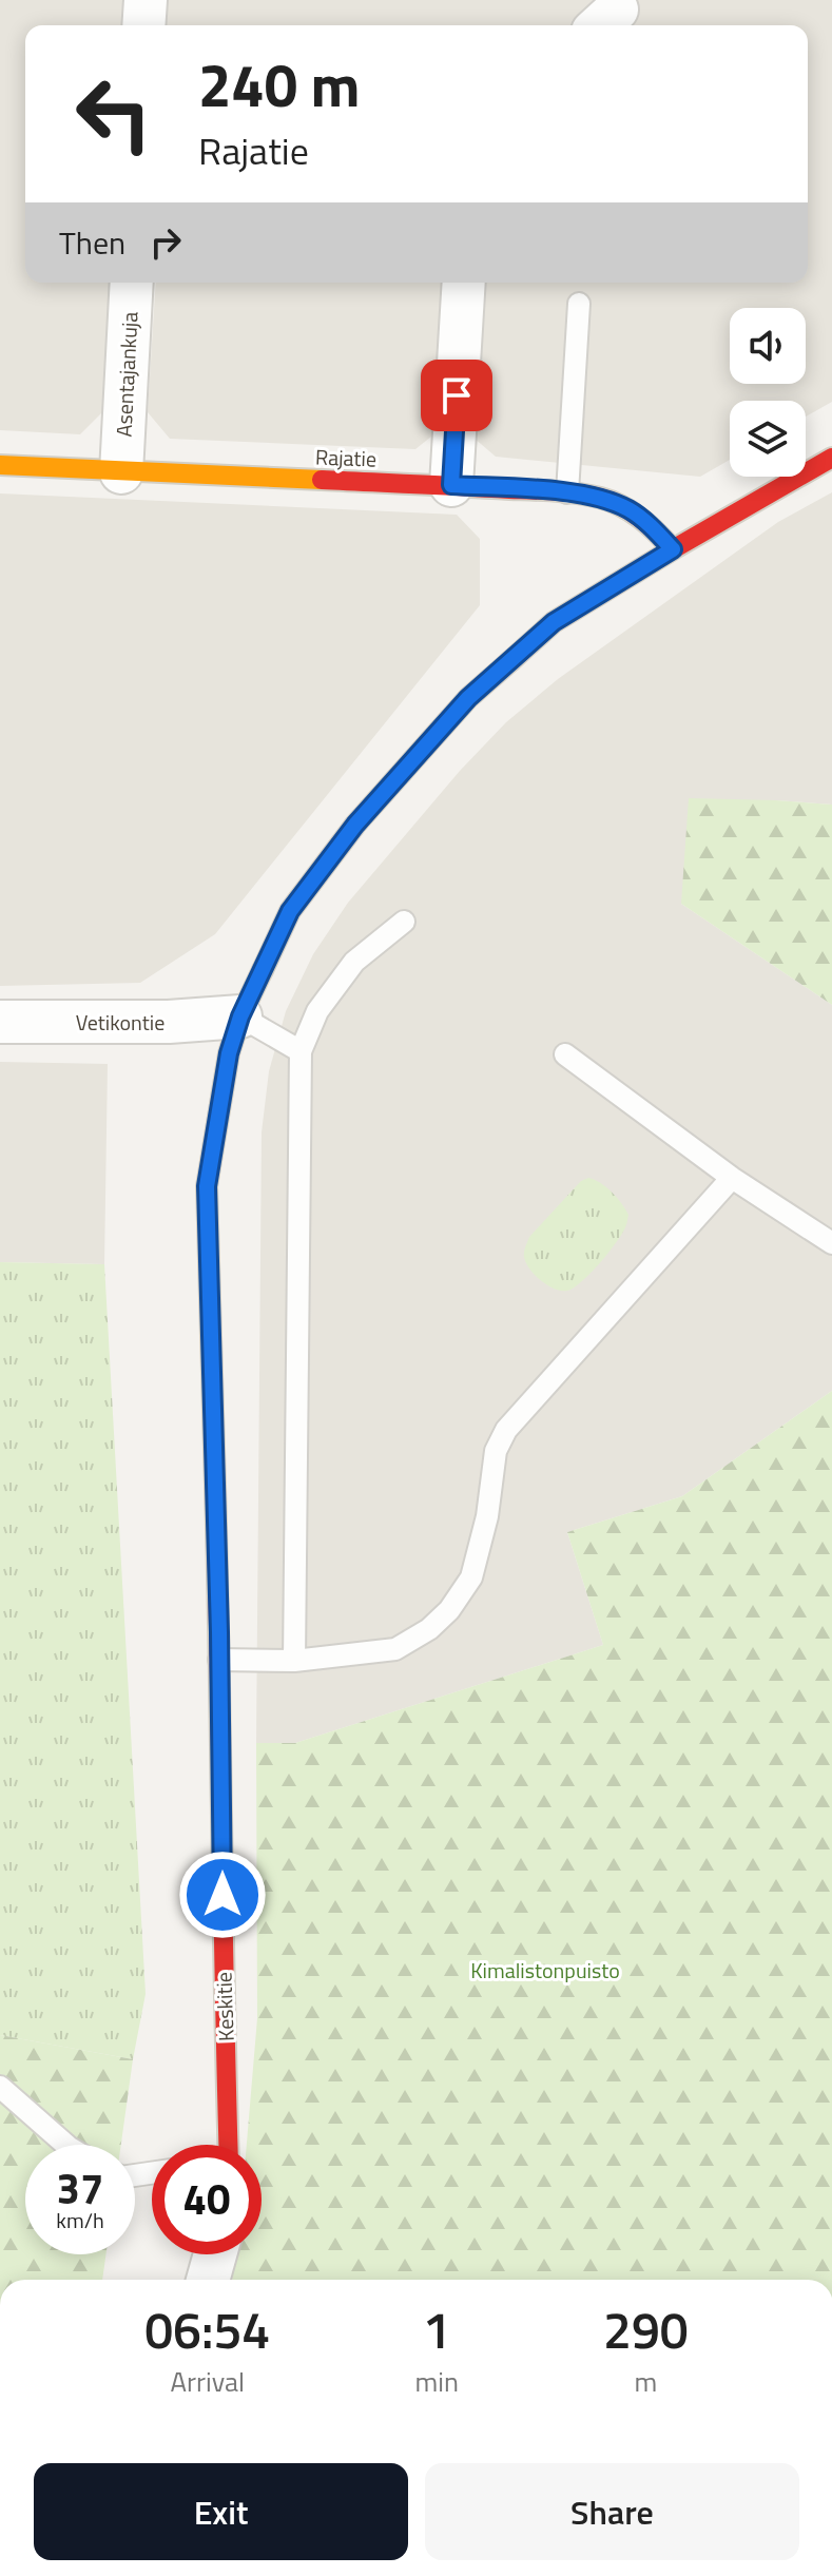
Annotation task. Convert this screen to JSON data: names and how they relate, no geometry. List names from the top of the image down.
{
  "streets": {
    "street": [
      "Asentajankuja",
      "Rajatie",
      "Vetikontie",
      "Keskitie"
    ]
  },
  "crossings": [
    ["Asentajankuja", "Rajatie"],
    ["Rajatie", "Keskitie"],
    ["Vetikontie", "Keskitie"]
  ],
  "parks": ["Kimalistonpuisto"],
  "page": {
    "turn": ["240 m", "Rajatie"],
    "then": "Then",
    "speed": "37 km/h",
    "limit": "40",
    "eta": [
      "06:54",
      "Arrival",
      "1",
      "min",
      "290",
      "m"
    ],
    "buttons": ["Exit", "Share"]
  }
}
